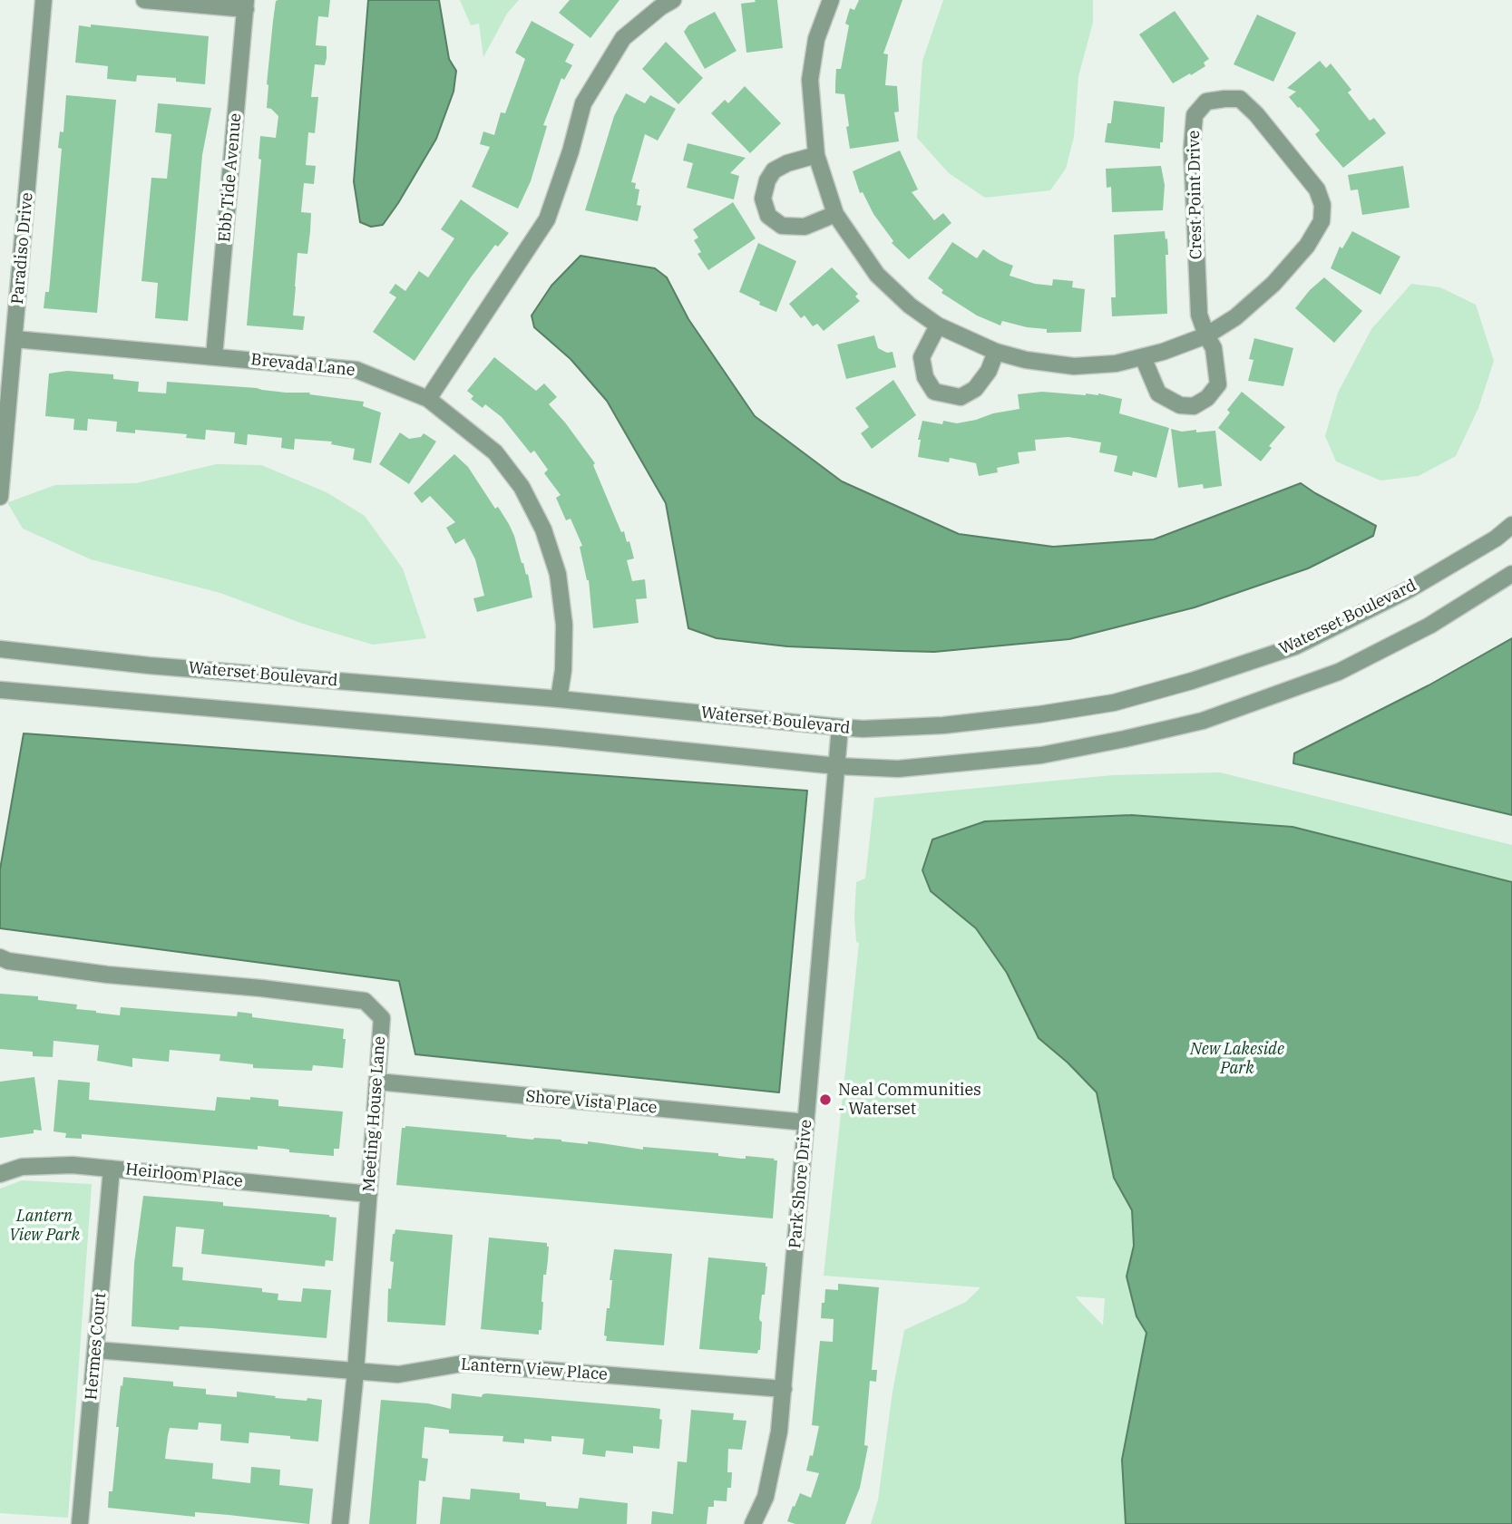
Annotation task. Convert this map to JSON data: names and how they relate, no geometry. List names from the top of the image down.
{
  "streets": {
    "street": [
      "Ebb Tide Avenue",
      "Crest Point Drive",
      "Paradiso Drive",
      "Brevada Lane",
      "Waterset Boulevard",
      "Shore Vista Place",
      "Meeting House Lane",
      "Heirloom Place",
      "Park Shore Drive",
      "Hermes Court",
      "Lantern View Place"
    ]
  },
  "crossings": [
    ["Ebb Tide Avenue", "Brevada Lane"],
    ["Paradiso Drive", "Brevada Lane"],
    ["Brevada Lane", "Waterset Boulevard"],
    ["Waterset Boulevard", "Park Shore Drive"],
    ["Shore Vista Place", "Meeting House Lane"],
    ["Shore Vista Place", "Park Shore Drive"],
    ["Meeting House Lane", "Heirloom Place"],
    ["Meeting House Lane", "Lantern View Place"],
    ["Heirloom Place", "Hermes Court"],
    ["Park Shore Drive", "Lantern View Place"],
    ["Hermes Court", "Lantern View Place"]
  ],
  "parks": ["New Lakeside Park", "Lantern View Park"],
  "places": ["Neal Communities - Waterset"]
}
